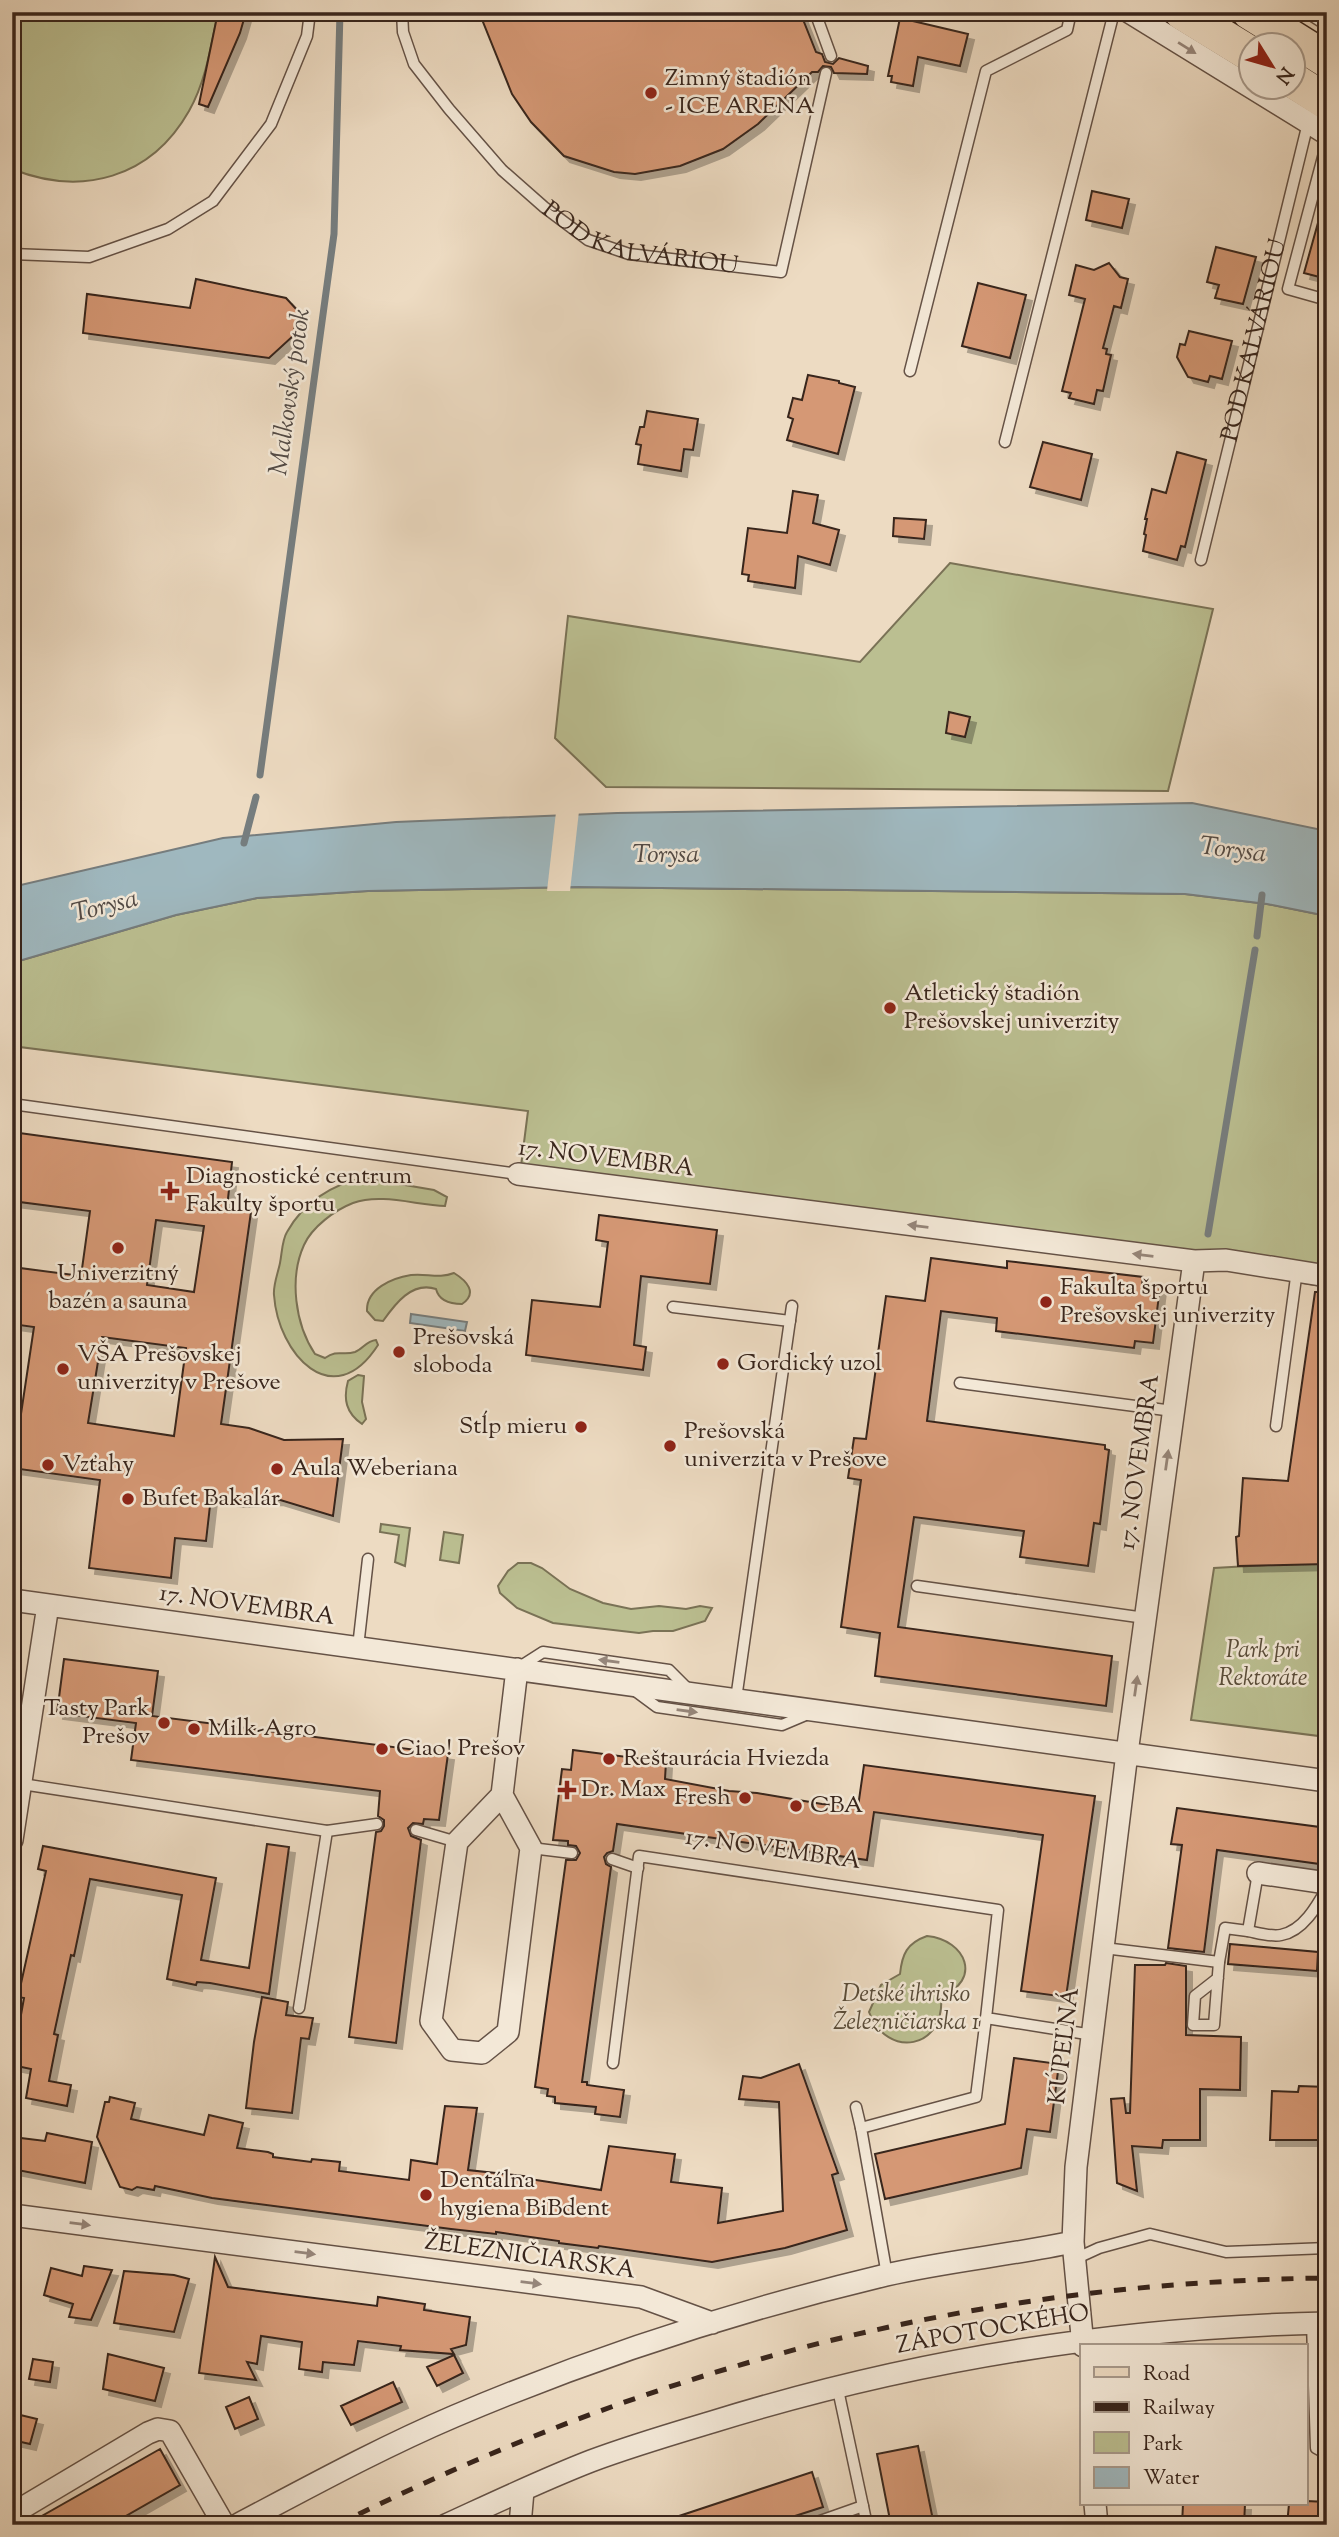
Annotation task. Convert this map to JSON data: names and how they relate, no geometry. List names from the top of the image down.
{
  "streets": {
    "street": [
      "17. NOVEMBRA",
      "KÚPEĽNÁ",
      "ŽELEZNIČIARSKA",
      "ZÁPOTOCKÉHO"
    ],
    "lane": ["POD KALVÁRIOU"]
  },
  "crossings": [
    ["17. NOVEMBRA", "KÚPEĽNÁ"],
    ["KÚPEĽNÁ", "ZÁPOTOCKÉHO"]
  ],
  "one_way": ["ŽELEZNIČIARSKA"],
  "water": ["Malkovský potok", "Torysa"],
  "parks": ["Park pri Rektoráte", "Detské ihrisko Železničiarska 1"],
  "places": {
    "other": [
      "Zimný štadión - ICE ARENA",
      "Atletický štadión Prešovskej univerzity",
      "Univerzitný bazén a sauna",
      "Fakulta športu Prešovskej univerzity",
      "Prešovská sloboda",
      "Gordický uzol",
      "VŠA Prešovskej univerzity v Prešove",
      "Stĺp mieru",
      "Prešovská univerzita v Prešove",
      "Vzťahy",
      "Aula Weberiana",
      "Bufet Bakalár",
      "Tasty Park Prešov",
      "Milk-Agro",
      "Ciao! Prešov",
      "Reštaurácia Hviezda",
      "Fresh",
      "CBA",
      "Dentálna hygiena BiBdent"
    ],
    "health": ["Diagnostické centrum Fakulty športu", "Dr. Max"]
  },
  "legend": [
    "Road",
    "Railway",
    "Park",
    "Water"
  ],
  "north": "bottom right"
}
